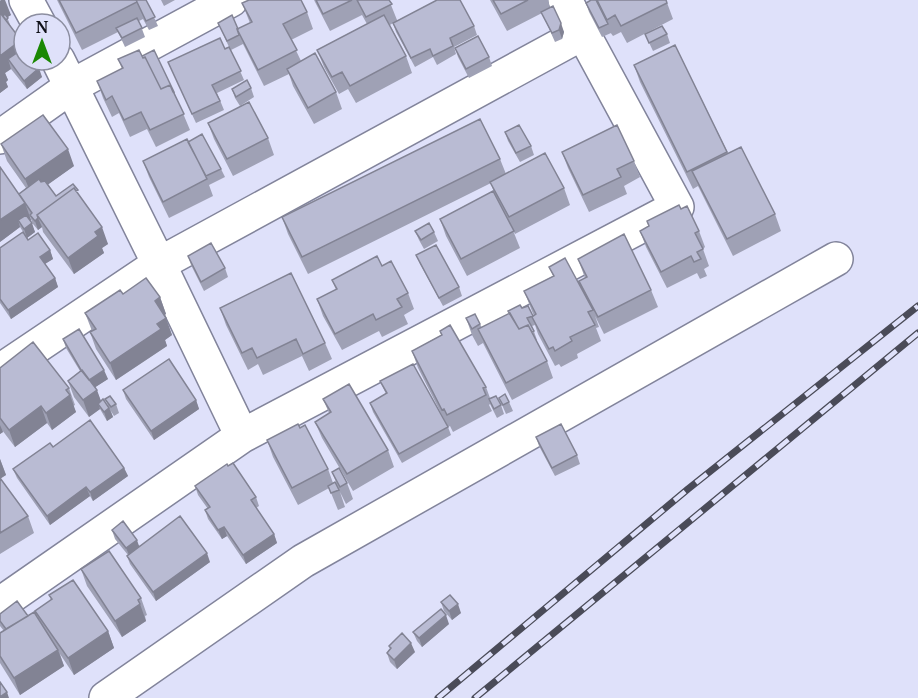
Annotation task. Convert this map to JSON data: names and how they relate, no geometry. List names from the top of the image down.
{
  "north": "top"
}
